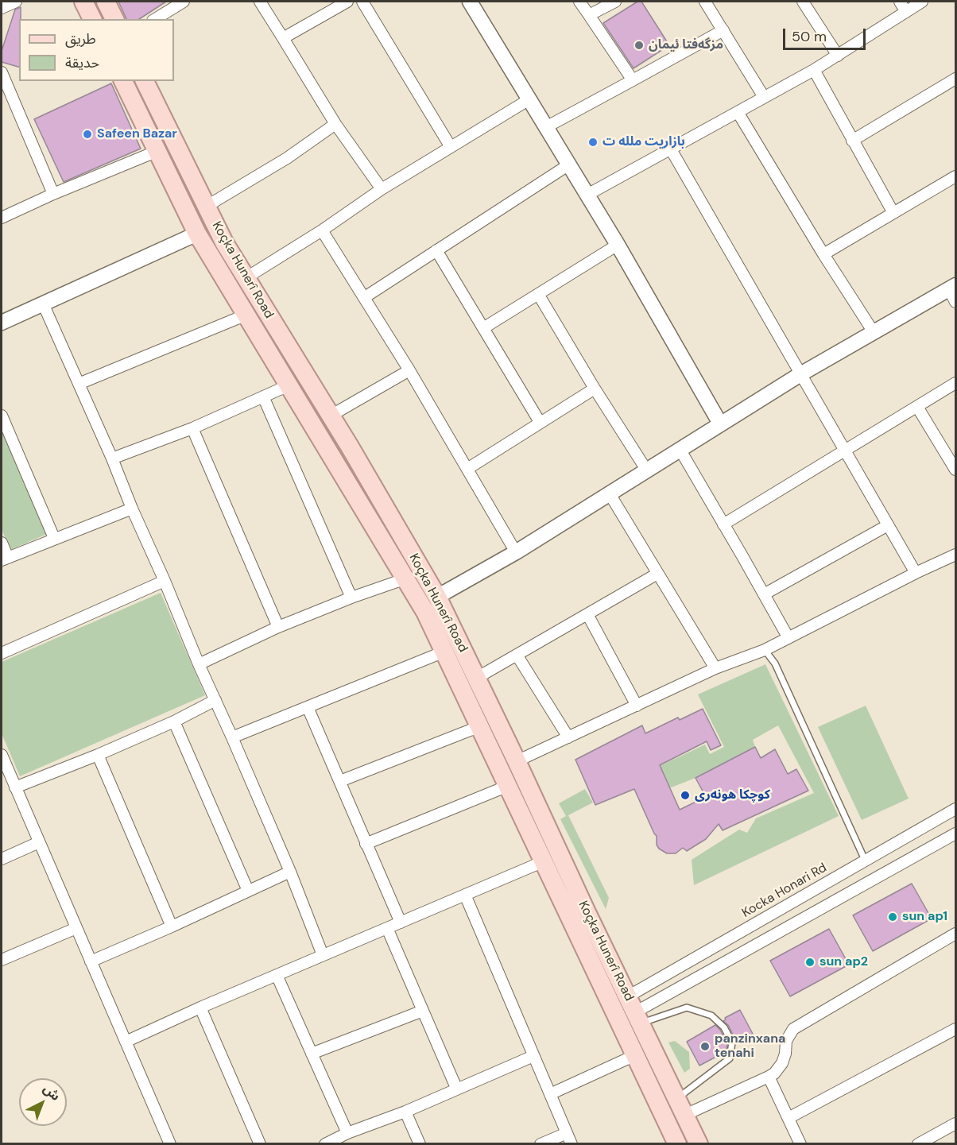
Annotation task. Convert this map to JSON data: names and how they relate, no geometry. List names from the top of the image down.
{
  "streets": {
    "main road": ["Koçka Hunerî Road"],
    "street": ["Kocka Honari Rd"]
  },
  "crossings": [
    ["Koçka Hunerî Road", "Kocka Honari Rd"]
  ],
  "places": [
    "مزگەفتا ئيمان",
    "Safeen Bazar",
    "بازاريت ملله ت",
    "كوچكا هونەری",
    "sun ap1",
    "sun ap2",
    "panzinxana tenahi"
  ],
  "legend": ["طريق", "حديقة"],
  "scale_bar": "50 m",
  "north": "top right"
}
